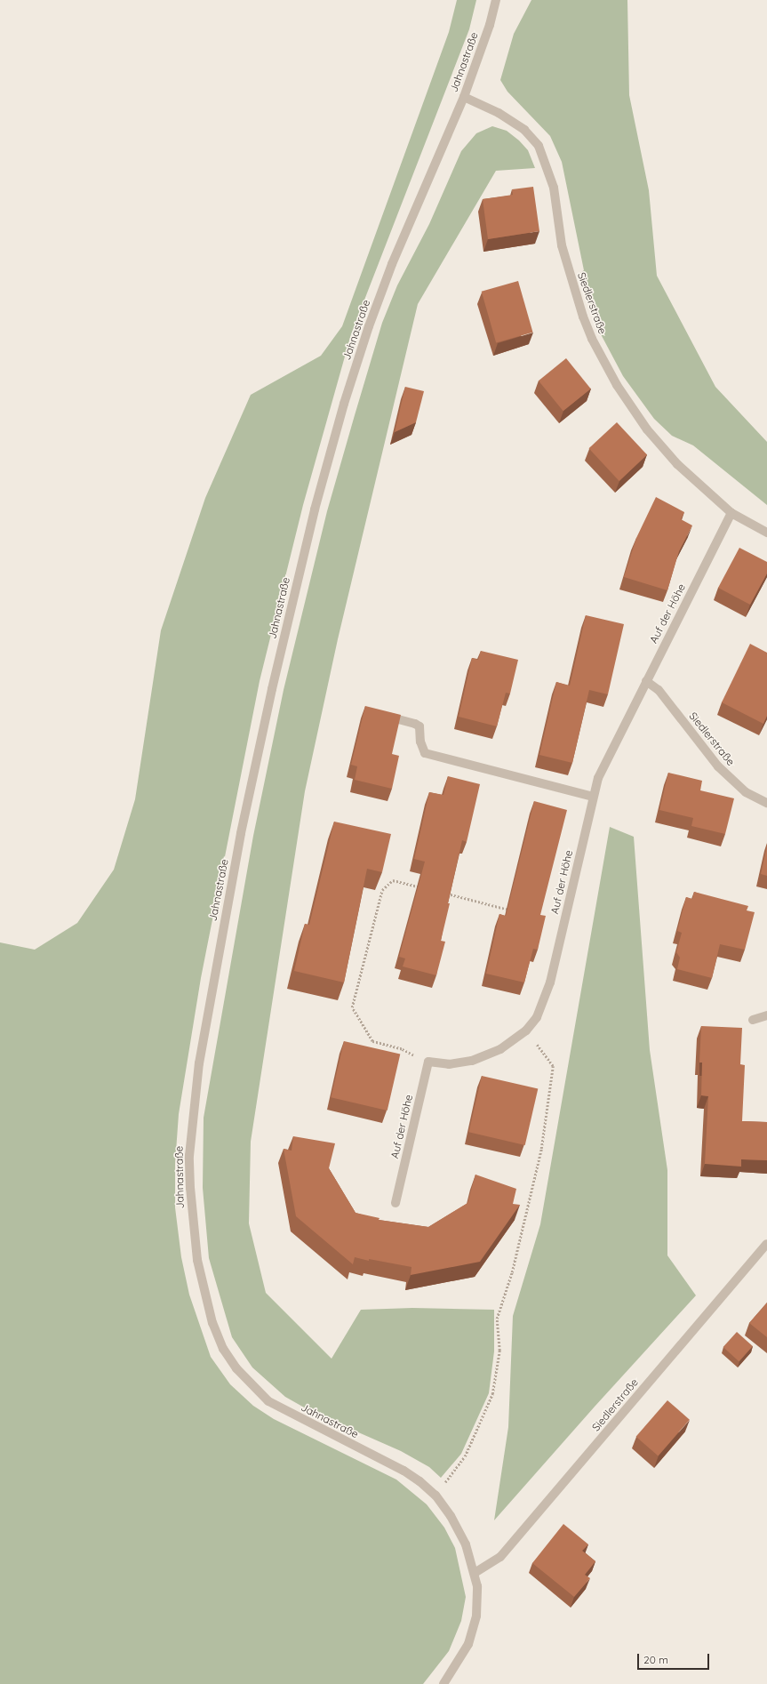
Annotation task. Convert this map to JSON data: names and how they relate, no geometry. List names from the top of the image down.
{
  "streets": {
    "street": ["Jahnastraße", "Siedlerstraße", "Auf der Höhe"]
  },
  "crossings": [
    ["Jahnastraße", "Siedlerstraße"],
    ["Siedlerstraße", "Auf der Höhe"]
  ],
  "scale_bar": "20 m"
}
